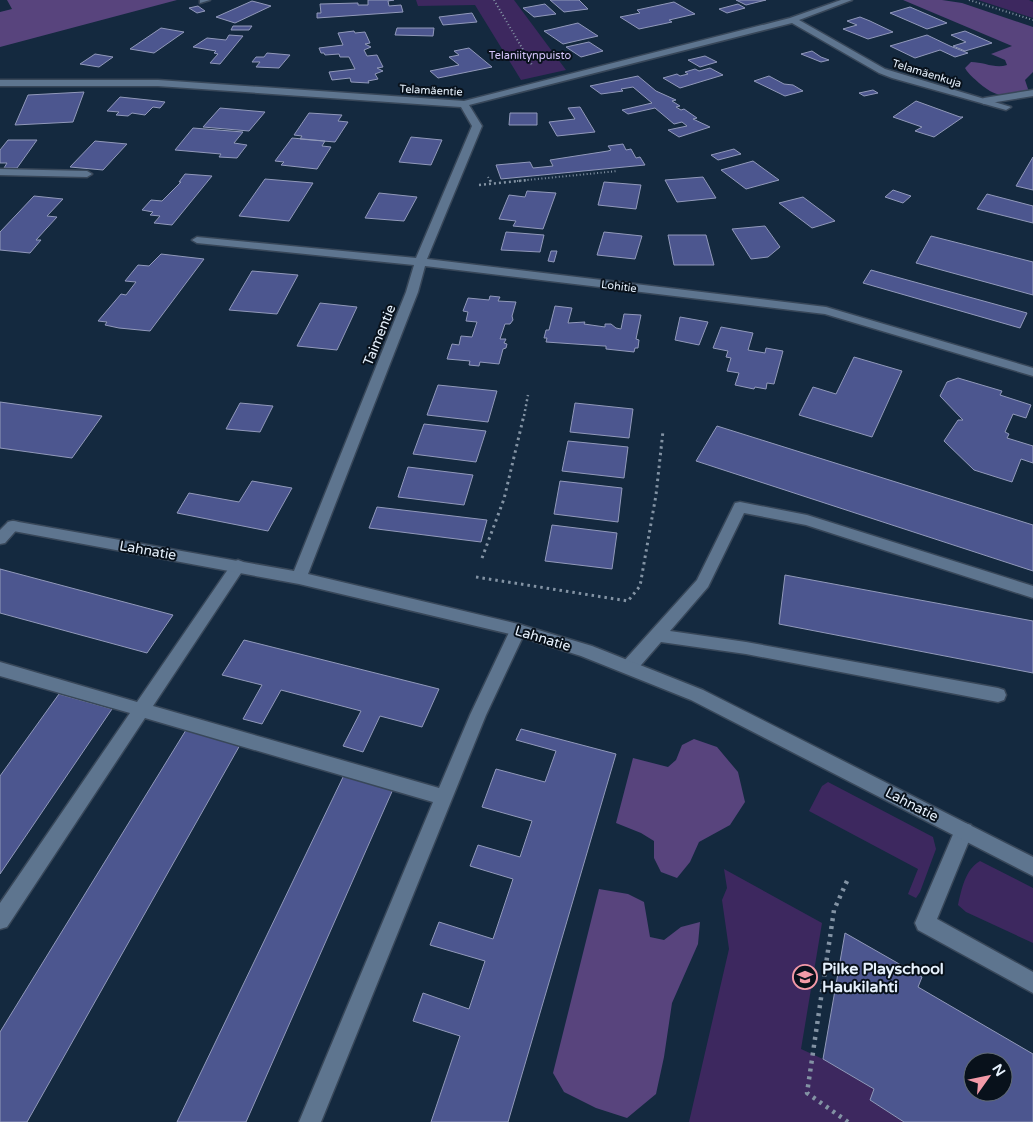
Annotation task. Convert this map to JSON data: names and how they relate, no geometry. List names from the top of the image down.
{
  "streets": {
    "street": [
      "Telamäenkuja",
      "Telamäentie",
      "Lohitie",
      "Taimentie",
      "Lahnatie"
    ]
  },
  "crossings": [
    ["Telamäenkuja", "Telamäentie"],
    ["Telamäentie", "Taimentie"],
    ["Lohitie", "Taimentie"],
    ["Taimentie", "Lahnatie"]
  ],
  "parks": ["Telaniitynpuisto"],
  "places": {
    "school or university": ["Pilke Playschool Haukilahti"]
  },
  "north": "top right"
}
